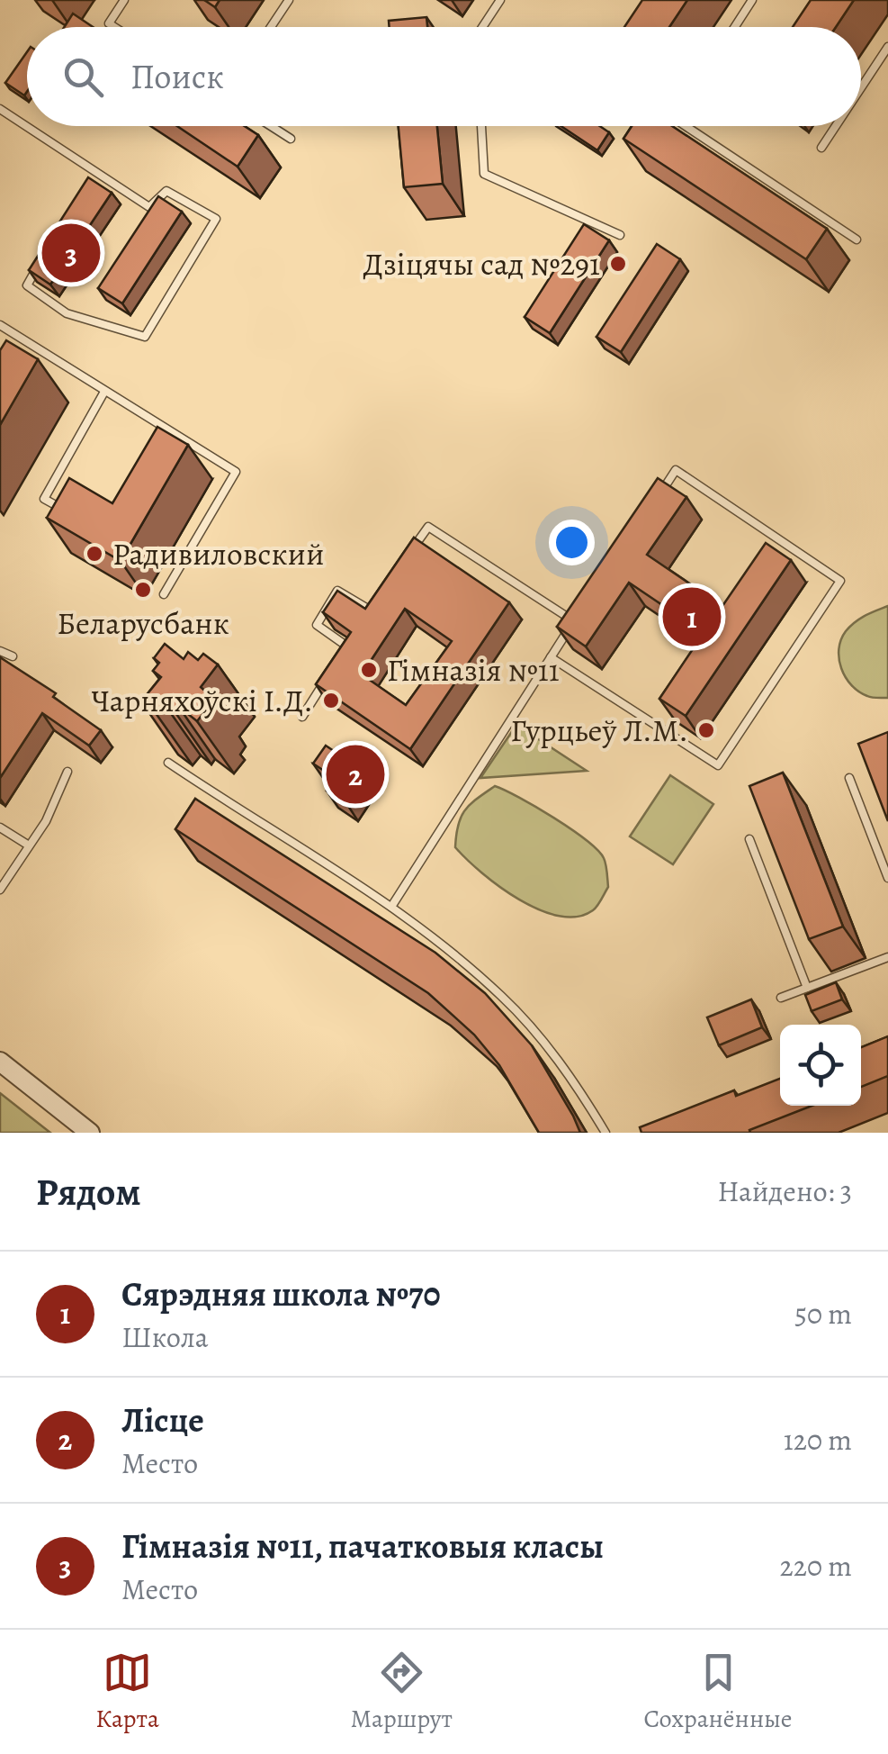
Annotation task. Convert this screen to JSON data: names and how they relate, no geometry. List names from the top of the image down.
{
  "places": [
    "Дзіцячы сад №291",
    "Радивиловский",
    "Беларусбанк",
    "Гімназія №11",
    "Чарняхоўскі І.Д.",
    "Гурцьеў Л.М."
  ],
  "page": {
    "search": "Поиск",
    "pins": ["3", "1", "2"],
    "heading": ["Рядом", "Найдено: 3"],
    "list": [
      {
        "mark": "1",
        "name": "Сярэдняя школа №70",
        "note": "Школа",
        "value": "50 m"
      },
      {
        "mark": "2",
        "name": "Лісце",
        "note": "Место",
        "value": "120 m"
      },
      {
        "mark": "3",
        "name": "Гімназія №11, пачатковыя класы",
        "note": "Место",
        "value": "220 m"
      }
    ],
    "nav": ["Карта", "Маршрут", "Сохранённые"]
  }
}
